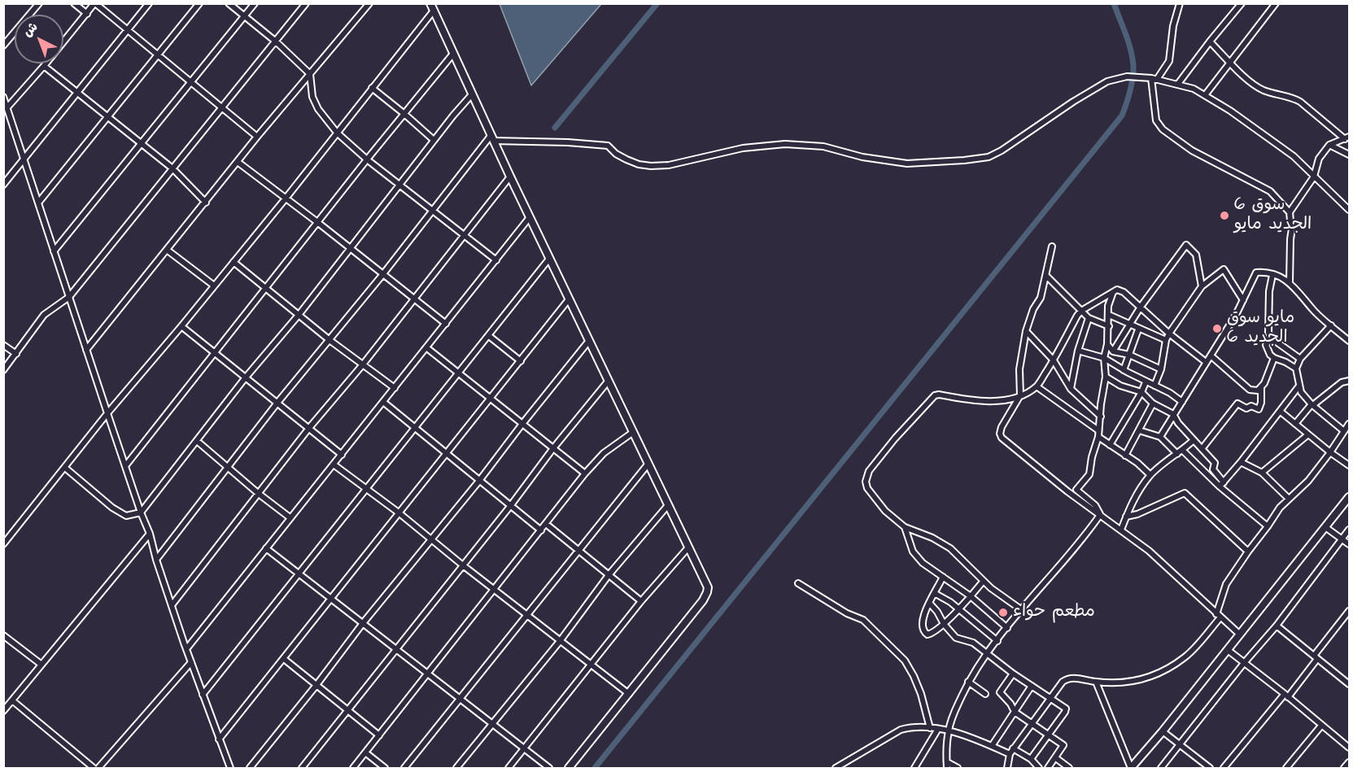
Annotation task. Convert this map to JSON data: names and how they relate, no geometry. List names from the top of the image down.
{
  "places": ["سوق 6 الجديد مايو", "مايو سوق 6 الجديد", "مطعم حواء"],
  "north": "top left"
}
